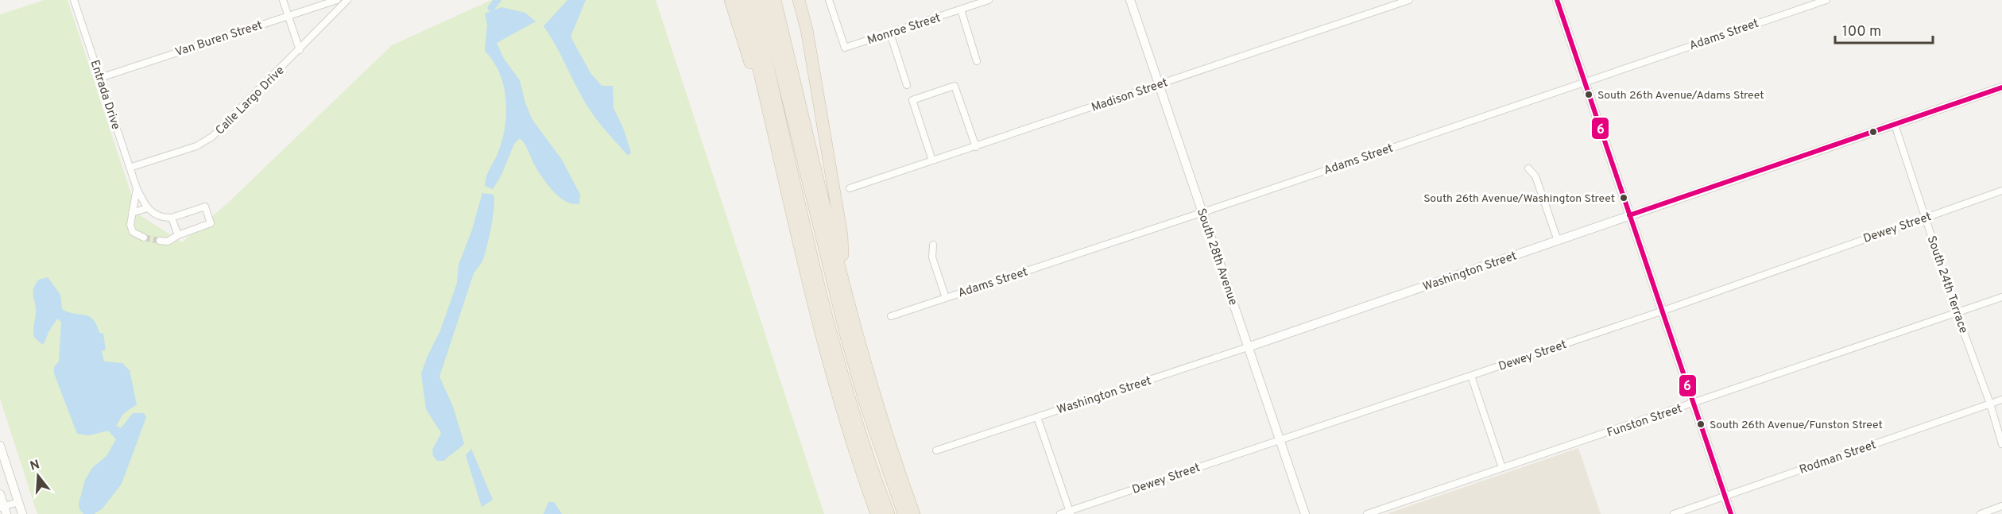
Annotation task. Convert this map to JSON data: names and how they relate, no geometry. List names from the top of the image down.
{
  "streets": {
    "street": [
      "Monroe Street",
      "Adams Street",
      "Van Buren Street",
      "Entrada Drive",
      "Madison Street",
      "Calle Largo Drive",
      "Dewey Street",
      "South 28th Avenue",
      "Washington Street",
      "South 24th Terrace",
      "Funston Street",
      "Rodman Street"
    ]
  },
  "crossings": [
    ["Adams Street", "South 28th Avenue"],
    ["Van Buren Street", "Entrada Drive"],
    ["Entrada Drive", "Calle Largo Drive"],
    ["Madison Street", "South 28th Avenue"],
    ["Dewey Street", "South 28th Avenue"],
    ["Dewey Street", "South 24th Terrace"],
    ["South 28th Avenue", "Washington Street"],
    ["Washington Street", "South 24th Terrace"],
    ["South 24th Terrace", "Funston Street"],
    ["South 24th Terrace", "Rodman Street"]
  ],
  "places": ["South 26th Avenue/Adams Street", "South 26th Avenue/Washington Street", "South 26th Avenue/Funston Street"],
  "lines": ["transit line 6"],
  "scale_bar": "100 m",
  "north": "top"
}
